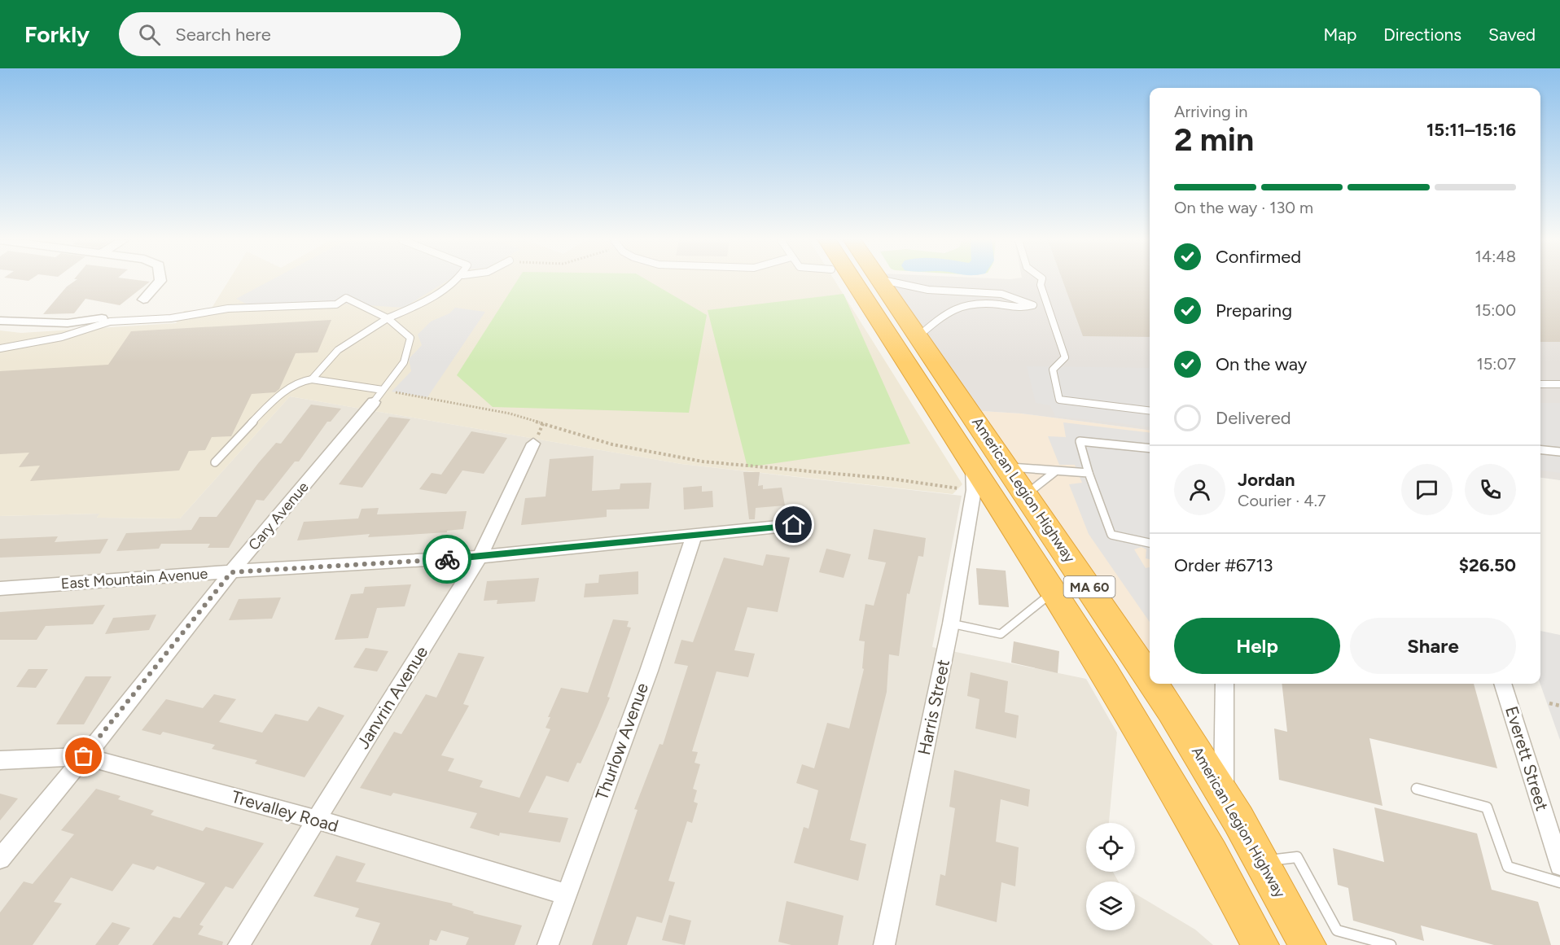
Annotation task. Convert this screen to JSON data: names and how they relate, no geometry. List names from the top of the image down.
{
  "streets": {
    "highway": ["American Legion Highway", "MA 60"],
    "street": [
      "Cary Avenue",
      "East Mountain Avenue",
      "Janvrin Avenue",
      "Harris Street",
      "Thurlow Avenue",
      "Everett Street",
      "Trevalley Road"
    ]
  },
  "crossings": [
    ["American Legion Highway", "Harris Street"],
    ["Cary Avenue", "East Mountain Avenue"],
    ["Cary Avenue", "Trevalley Road"],
    ["East Mountain Avenue", "Janvrin Avenue"],
    ["East Mountain Avenue", "Thurlow Avenue"],
    ["Janvrin Avenue", "Trevalley Road"],
    ["Thurlow Avenue", "Trevalley Road"]
  ],
  "page": {
    "header": "Forkly",
    "search": "Search here",
    "nav": ["Map", "Directions", "Saved"],
    "heading": ["2 min", "Arriving in", "15:11–15:16"],
    "panel": [
      "Jordan",
      "Courier · 4.7",
      "Order #6713",
      "$26.50"
    ],
    "bar": "On the way · 130 m",
    "list": [
      ["Confirmed", "14:48"],
      ["Preparing", "15:00"],
      ["On the way", "15:07"],
      "Delivered"
    ],
    "buttons": ["Help", "Share"]
  }
}
